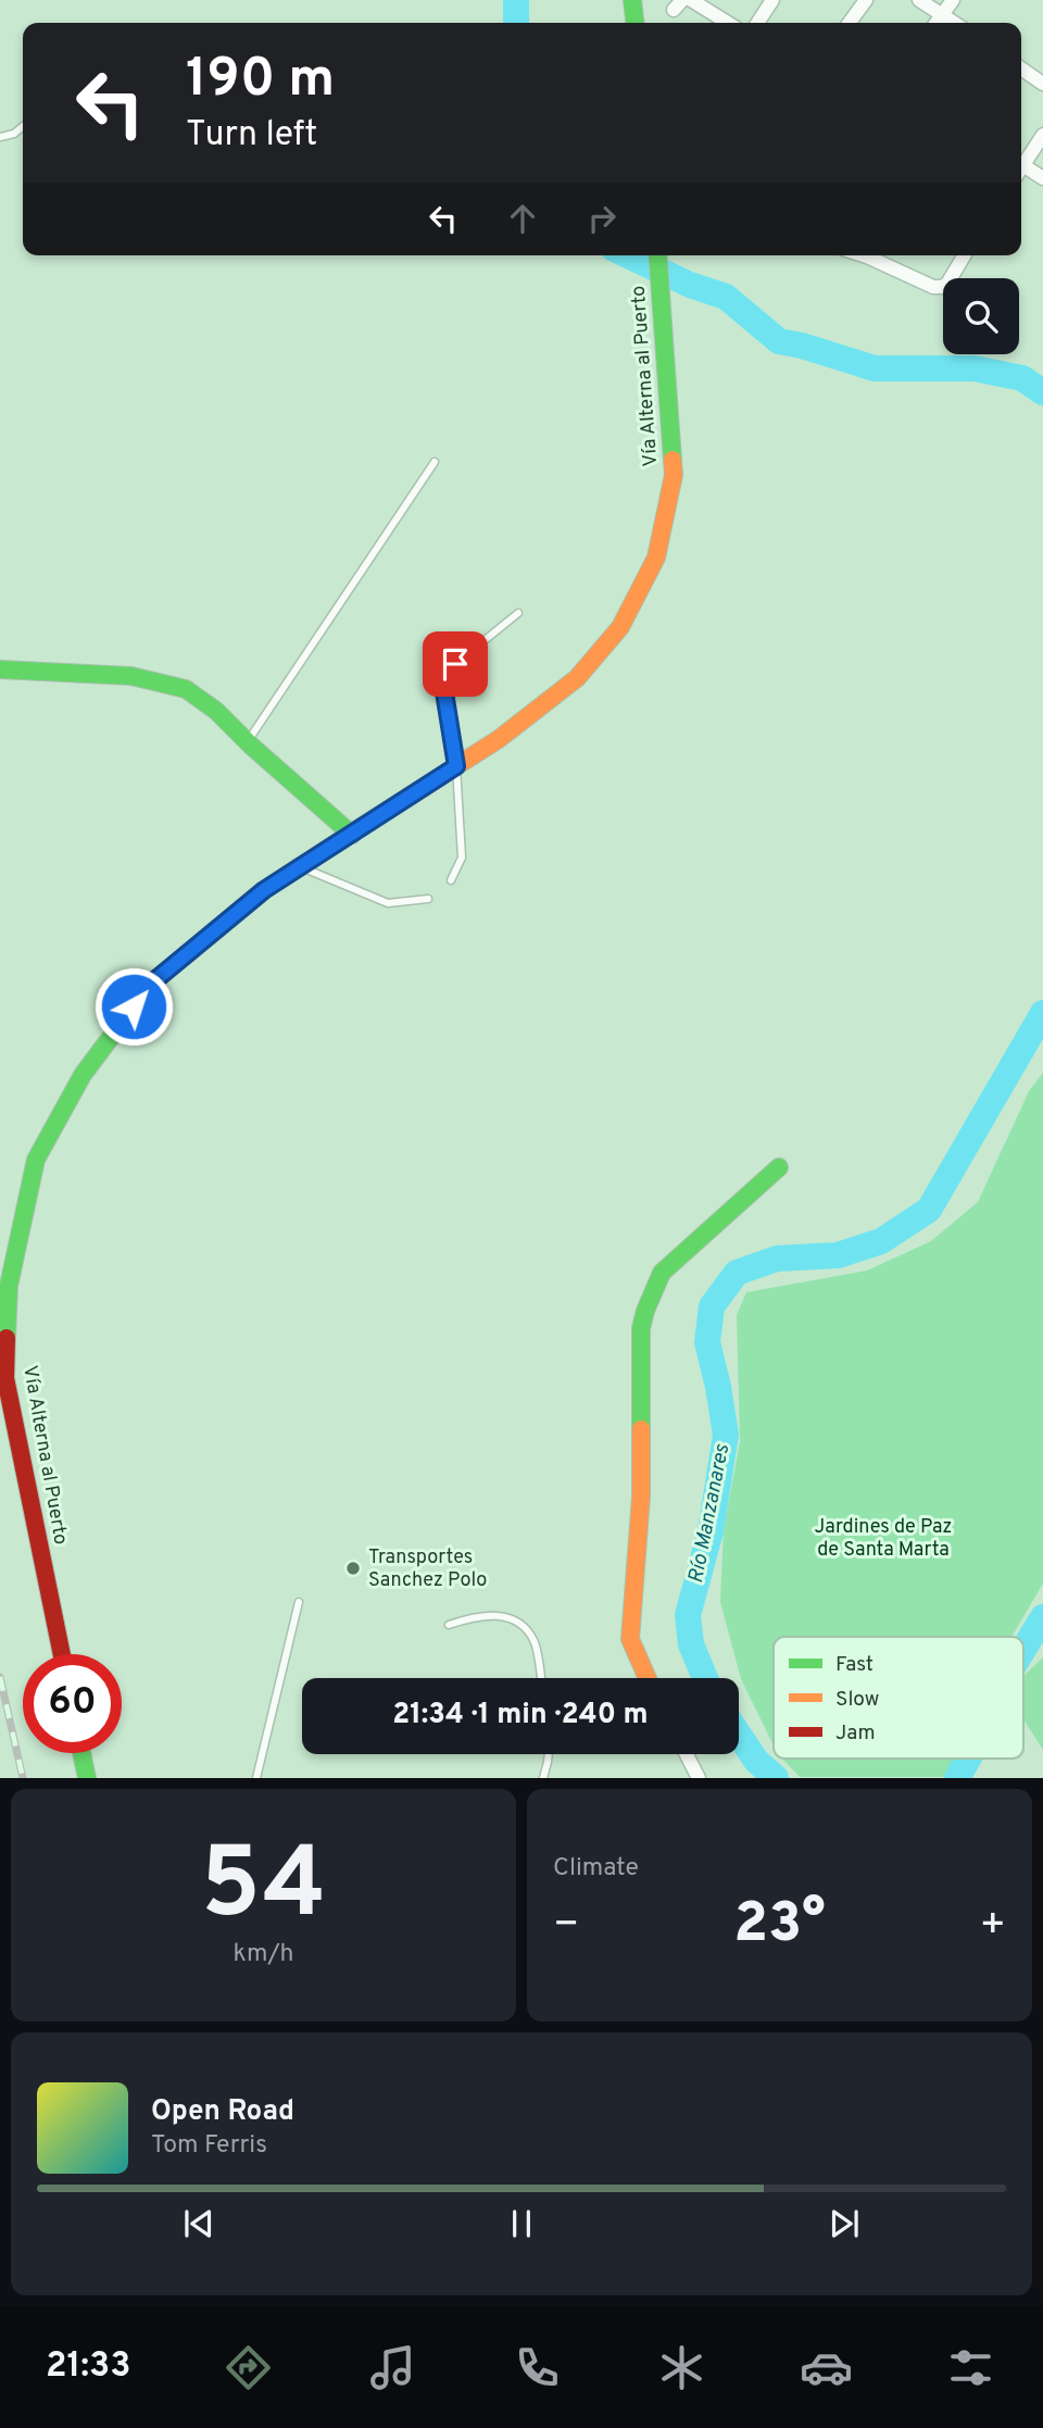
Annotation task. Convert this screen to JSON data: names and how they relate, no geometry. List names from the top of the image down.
{
  "streets": {
    "main road": ["Vía Alterna al Puerto"]
  },
  "water": ["Río Manzanares"],
  "parks": ["Jardines de Paz de Santa Marta"],
  "places": ["Transportes Sanchez Polo"],
  "legend": ["Fast", "Slow", "Jam"],
  "page": {
    "turn": ["190 m", "Turn left"],
    "limit": "60",
    "trip": "21:34 · 1 min · 240 m",
    "tile": [
      ["54", "km/h"],
      "Climate"
    ],
    "heat": ["−", "23°", "+"],
    "song": ["Open Road", "Tom Ferris"],
    "tabs": "21:33"
  }
}
